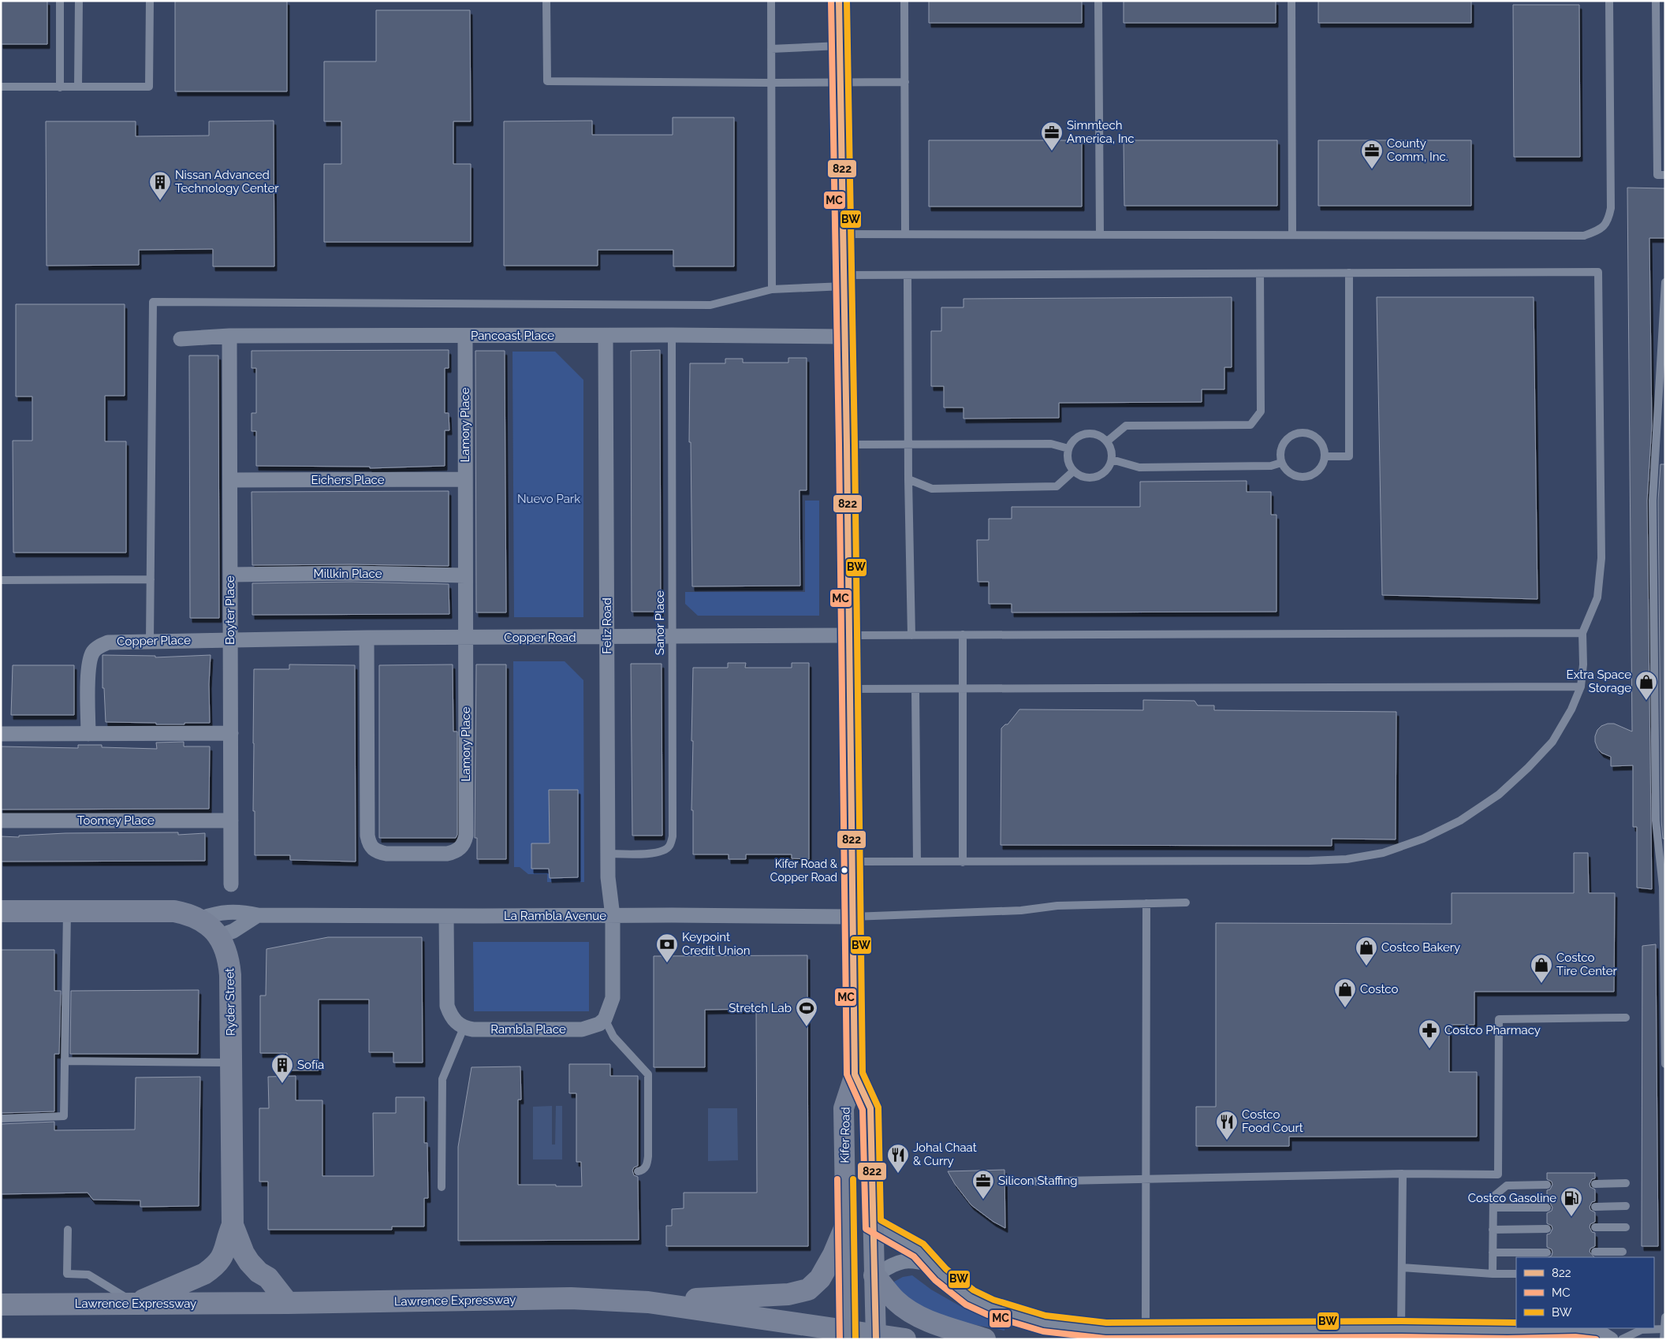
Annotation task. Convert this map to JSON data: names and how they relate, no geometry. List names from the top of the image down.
{
  "streets": {
    "highway": ["Ryder Street", "Lawrence Expressway"],
    "main road": ["Kifer Road"],
    "street": [
      "Pancoast Place",
      "Lamory Place",
      "Eichers Place",
      "Millkin Place",
      "Boyter Place",
      "Feliz Road",
      "Copper Road",
      "Copper Place",
      "Toomey Place",
      "La Rambla Avenue",
      "Rambla Place"
    ],
    "lane": ["Sanor Place"]
  },
  "crossings": [
    ["Pancoast Place", "Lamory Place"],
    ["Pancoast Place", "Boyter Place"],
    ["Pancoast Place", "Sanor Place"],
    ["Pancoast Place", "Feliz Road"],
    ["Pancoast Place", "Kifer Road"],
    ["Lamory Place", "Eichers Place"],
    ["Lamory Place", "Millkin Place"],
    ["Lamory Place", "Copper Road"],
    ["Eichers Place", "Boyter Place"],
    ["Millkin Place", "Boyter Place"],
    ["Boyter Place", "Copper Road"],
    ["Boyter Place", "Copper Place"],
    ["Boyter Place", "Toomey Place"],
    ["Sanor Place", "Feliz Road"],
    ["Sanor Place", "Copper Road"],
    ["Feliz Road", "Copper Road"],
    ["Feliz Road", "La Rambla Avenue"],
    ["Copper Road", "Copper Place"],
    ["Copper Road", "Kifer Road"],
    ["La Rambla Avenue", "Ryder Street"],
    ["La Rambla Avenue", "Kifer Road"],
    ["Kifer Road", "Lawrence Expressway"]
  ],
  "parks": ["Nuevo Park"],
  "places": {
    "office": ["Simmtech America, Inc", "County Comm, Inc.", "Silicon Staffing"],
    "building": ["Nissan Advanced Technology Center", "Sofía"],
    "shop": [
      "Extra Space Storage",
      "Costco Bakery",
      "Costco Tire Center",
      "Costco"
    ],
    "other": ["Kifer Road & Copper Road"],
    "bank": ["Keypoint Credit Union"],
    "sports": ["Stretch Lab"],
    "pharmacy": ["Costco Pharmacy"],
    "restaurant": ["Costco Food Court", "Johal Chaat & Curry"],
    "fuel station": ["Costco Gasoline"]
  },
  "lines": ["transit line 822", "transit line MC", "transit line BW"],
  "legend": ["822", "MC", "BW"]
}
